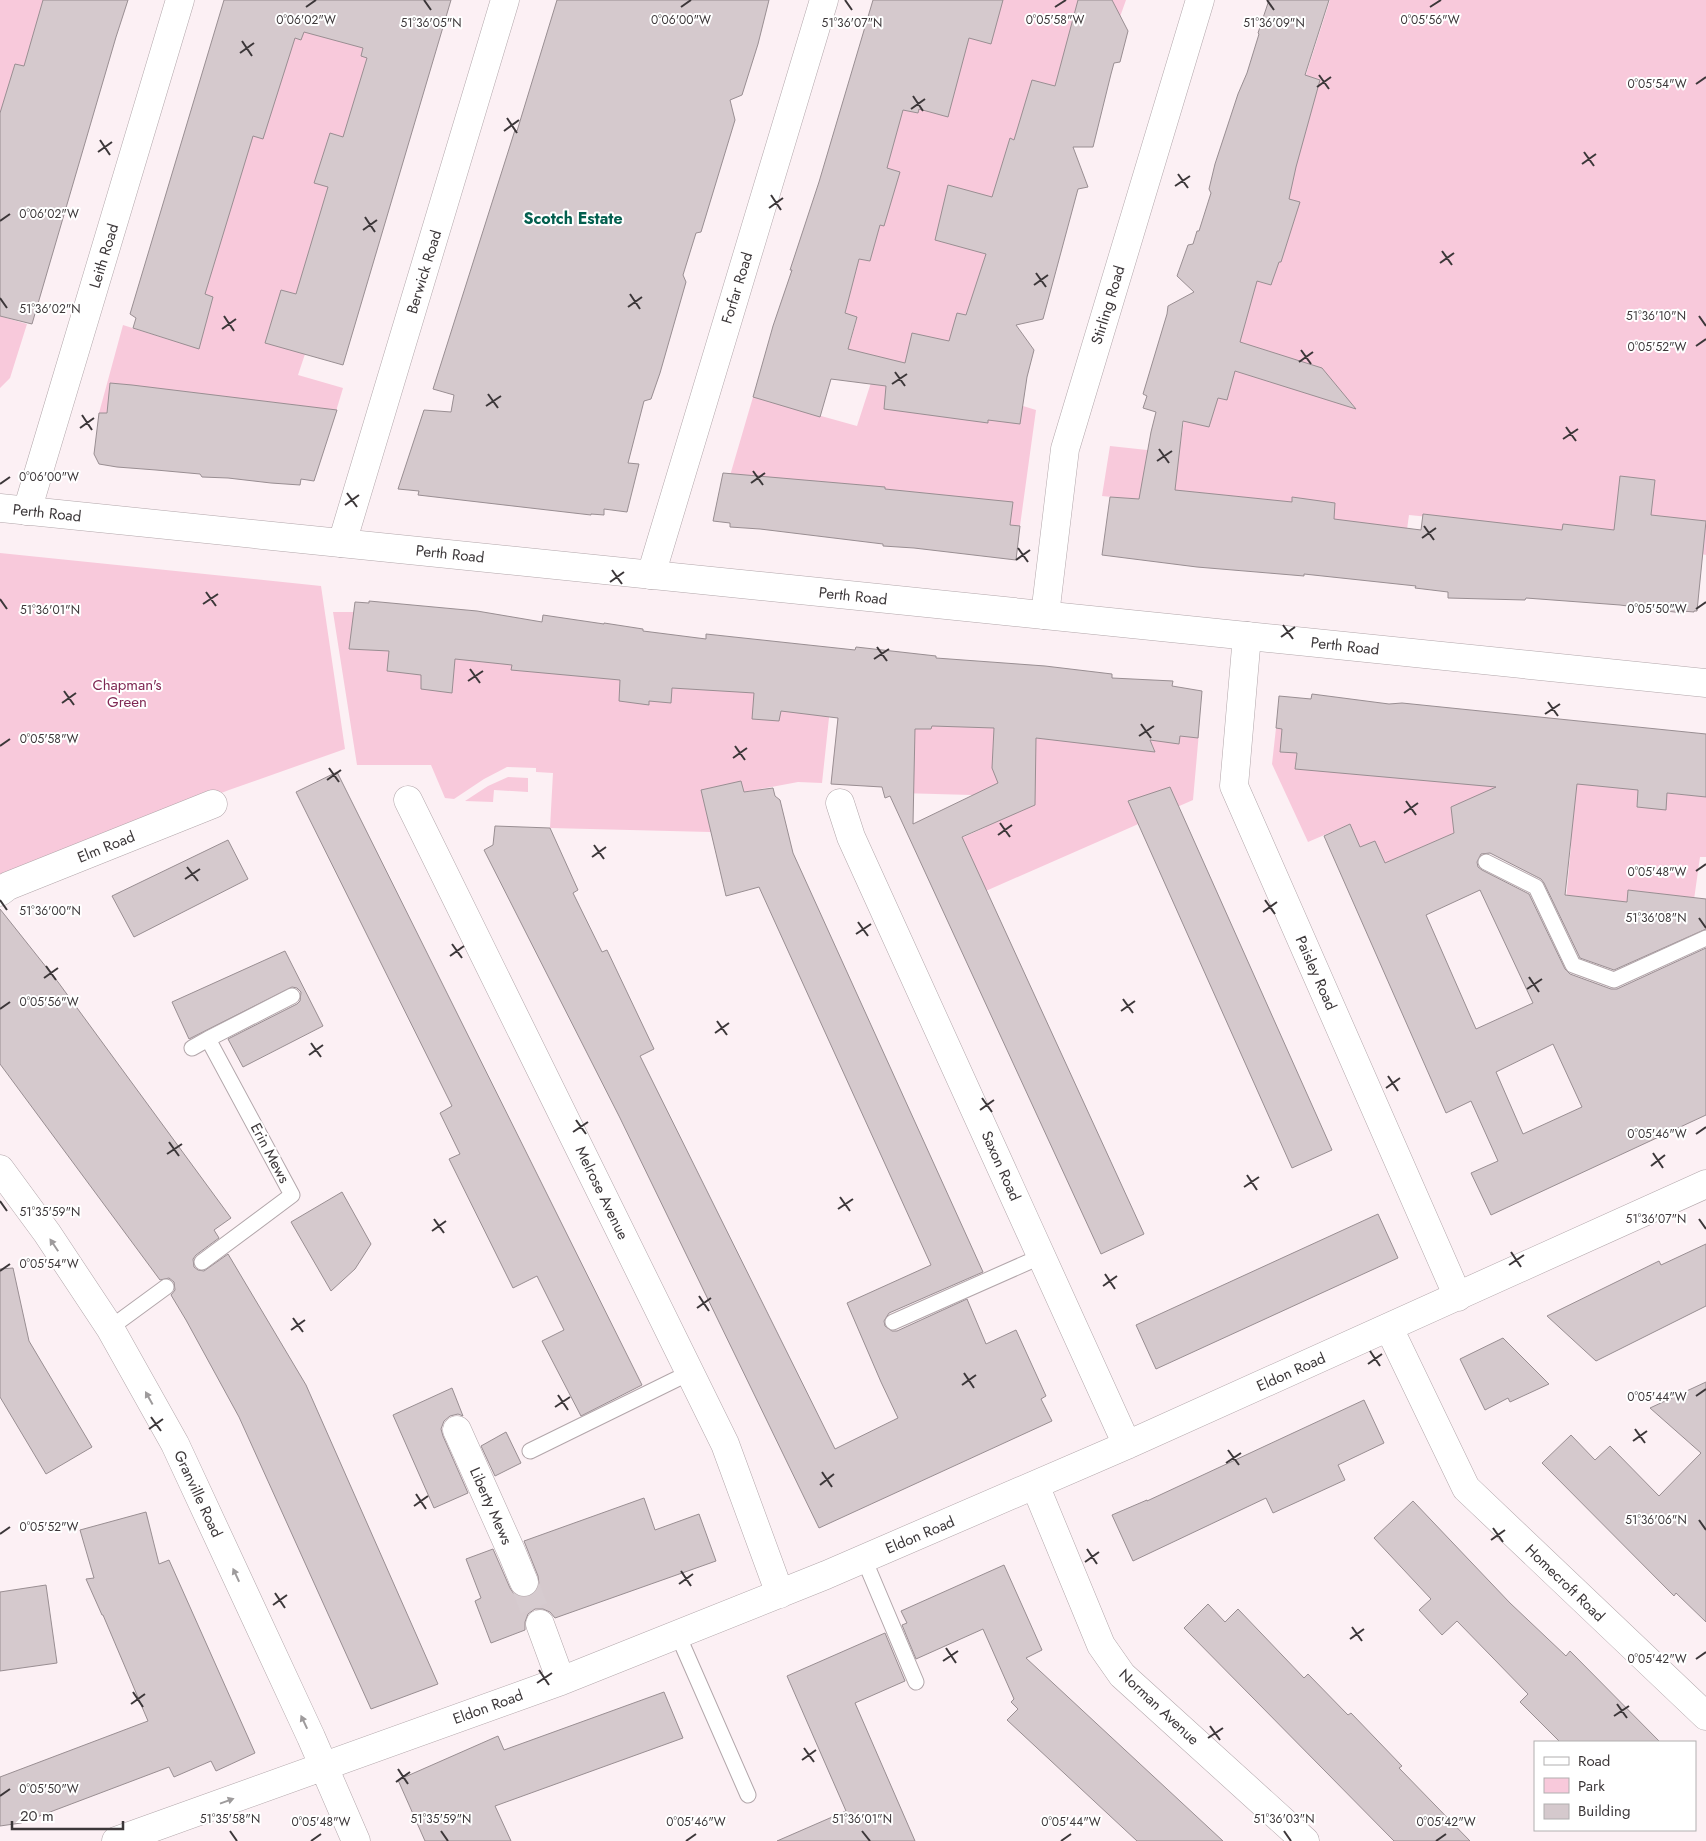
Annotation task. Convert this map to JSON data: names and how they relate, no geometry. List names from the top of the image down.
{
  "streets": {
    "street": [
      "Leith Road",
      "Berwick Road",
      "Forfar Road",
      "Stirling Road",
      "Perth Road",
      "Elm Road",
      "Paisley Road",
      "Saxon Road",
      "Melrose Avenue",
      "Eldon Road",
      "Granville Road",
      "Liberty Mews",
      "Homecroft Road",
      "Norman Avenue"
    ],
    "lane": ["Erin Mews"]
  },
  "crossings": [
    ["Leith Road", "Perth Road"],
    ["Berwick Road", "Perth Road"],
    ["Forfar Road", "Perth Road"],
    ["Stirling Road", "Perth Road"],
    ["Perth Road", "Paisley Road"],
    ["Paisley Road", "Eldon Road"],
    ["Saxon Road", "Eldon Road"],
    ["Melrose Avenue", "Eldon Road"],
    ["Eldon Road", "Granville Road"],
    ["Eldon Road", "Homecroft Road"],
    ["Eldon Road", "Norman Avenue"]
  ],
  "one_way": ["Granville Road"],
  "districts": ["Scotch Estate"],
  "parks": ["Chapman's Green"],
  "legend": ["Road", "Park", "Building"],
  "scale_bar": "20 m",
  "coordinates": [
    "0°05'56\"W",
    "0°06'02\"W",
    "0°06'00\"W",
    "0°05'58\"W",
    "51°36'05\"N",
    "51°36'07\"N",
    "51°36'09\"N",
    "0°05'54\"W",
    "51°36'02\"N",
    "51°36'10\"N",
    "0°05'52\"W",
    "0°05'50\"W",
    "51°36'01\"N",
    "0°05'48\"W",
    "51°36'00\"N",
    "51°36'08\"N",
    "0°05'46\"W",
    "51°35'59\"N",
    "0°05'44\"W",
    "51°36'06\"N",
    "0°05'42\"W",
    "51°35'58\"N",
    "51°36'03\"N"
  ]
}
